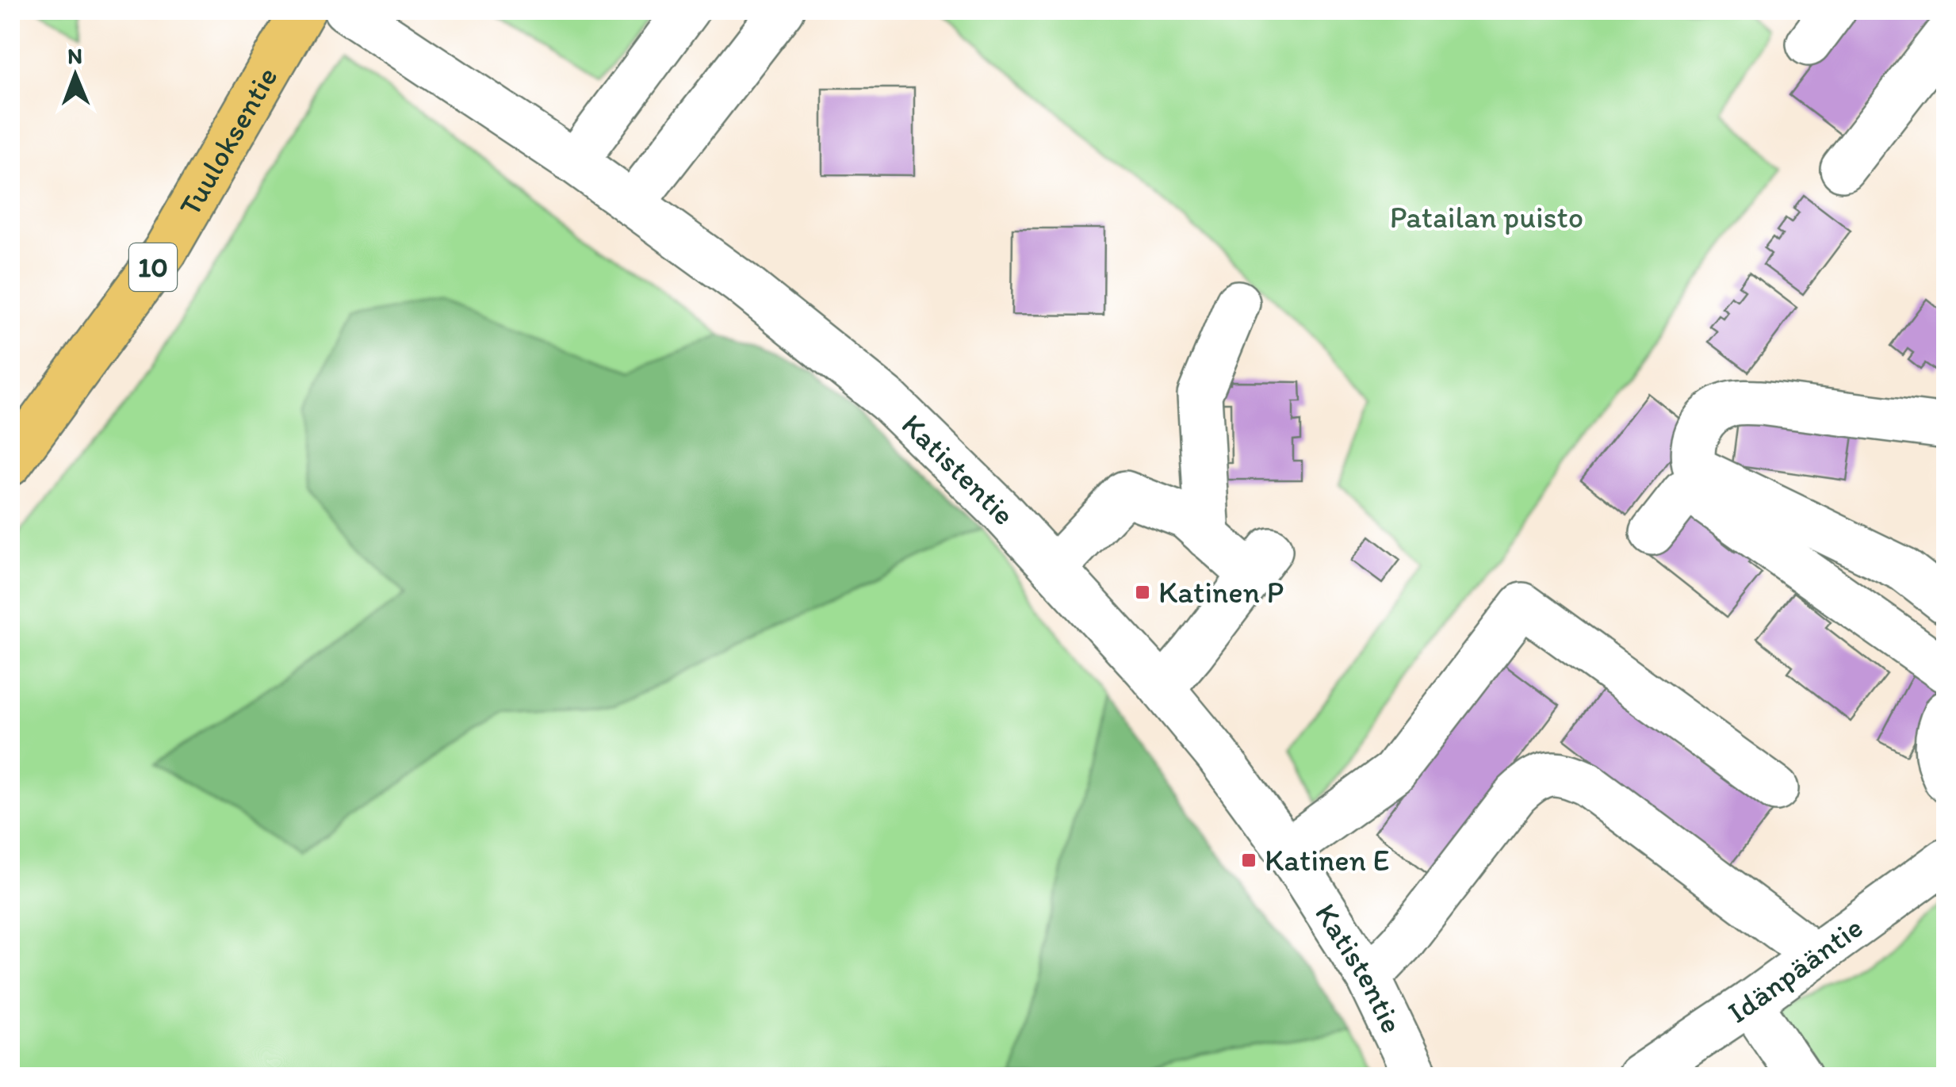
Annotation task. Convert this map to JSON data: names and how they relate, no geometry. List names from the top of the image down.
{
  "streets": {
    "highway": ["Tuuloksentie", "10"],
    "street": ["Katistentie", "Idänpääntie"]
  },
  "parks": ["Patailan puisto"],
  "places": {
    "transit": ["Katinen P", "Katinen E"]
  },
  "north": "top"
}
